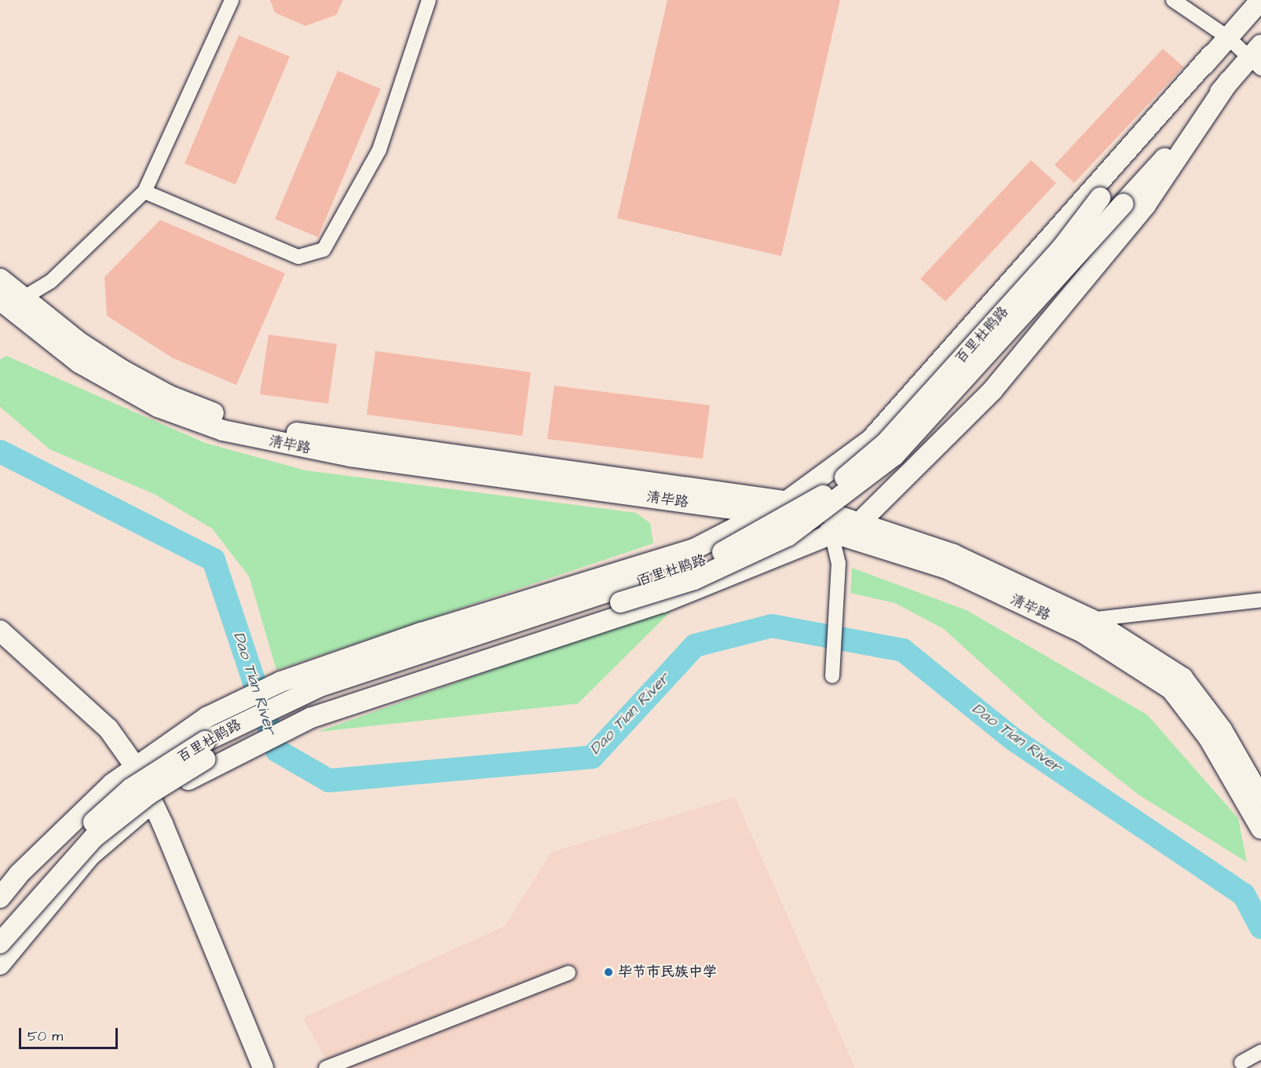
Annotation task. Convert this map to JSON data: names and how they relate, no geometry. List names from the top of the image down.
{
  "streets": {
    "main road": ["百里杜鹃路", "清毕路"]
  },
  "water": ["Dao Tian River"],
  "places": ["毕节市民族中学"],
  "scale_bar": "50 m"
}
